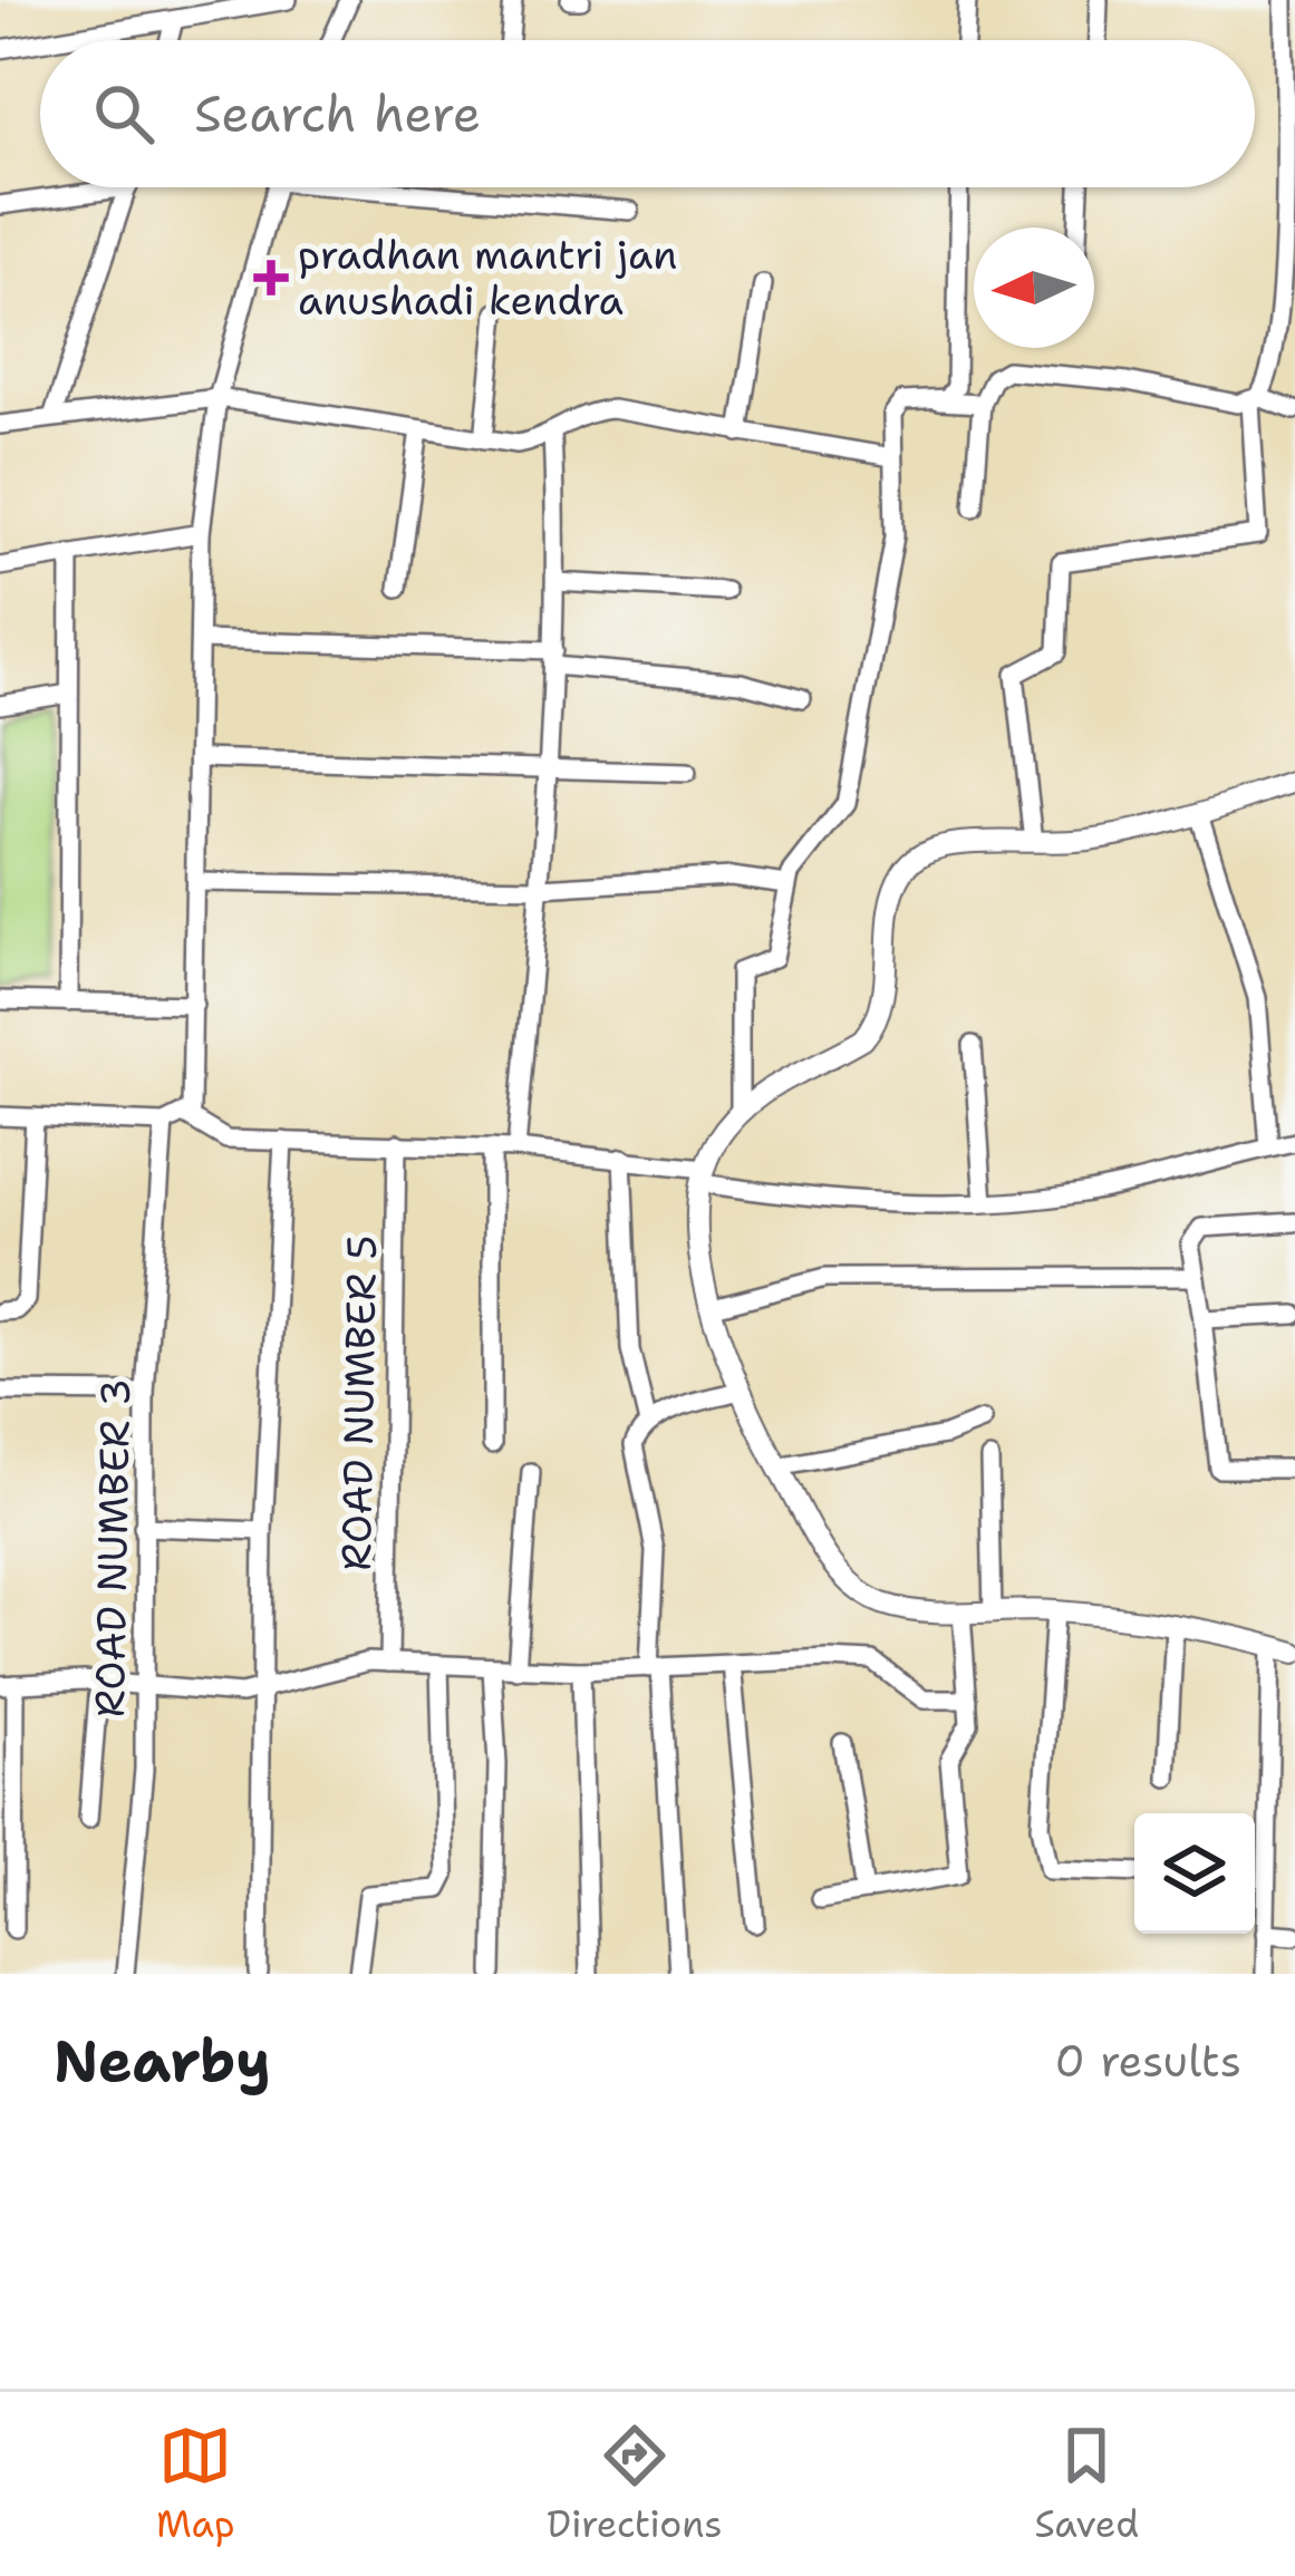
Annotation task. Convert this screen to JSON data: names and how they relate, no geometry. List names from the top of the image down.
{
  "streets": {
    "street": ["ROAD NUMBER 5", "ROAD NUMBER 3"]
  },
  "places": {
    "health": ["pradhan mantri jan anushadi kendra"]
  },
  "north": "left",
  "page": {
    "search": "Search here",
    "heading": ["Nearby", "0 results"],
    "nav": ["Map", "Directions", "Saved"]
  }
}
